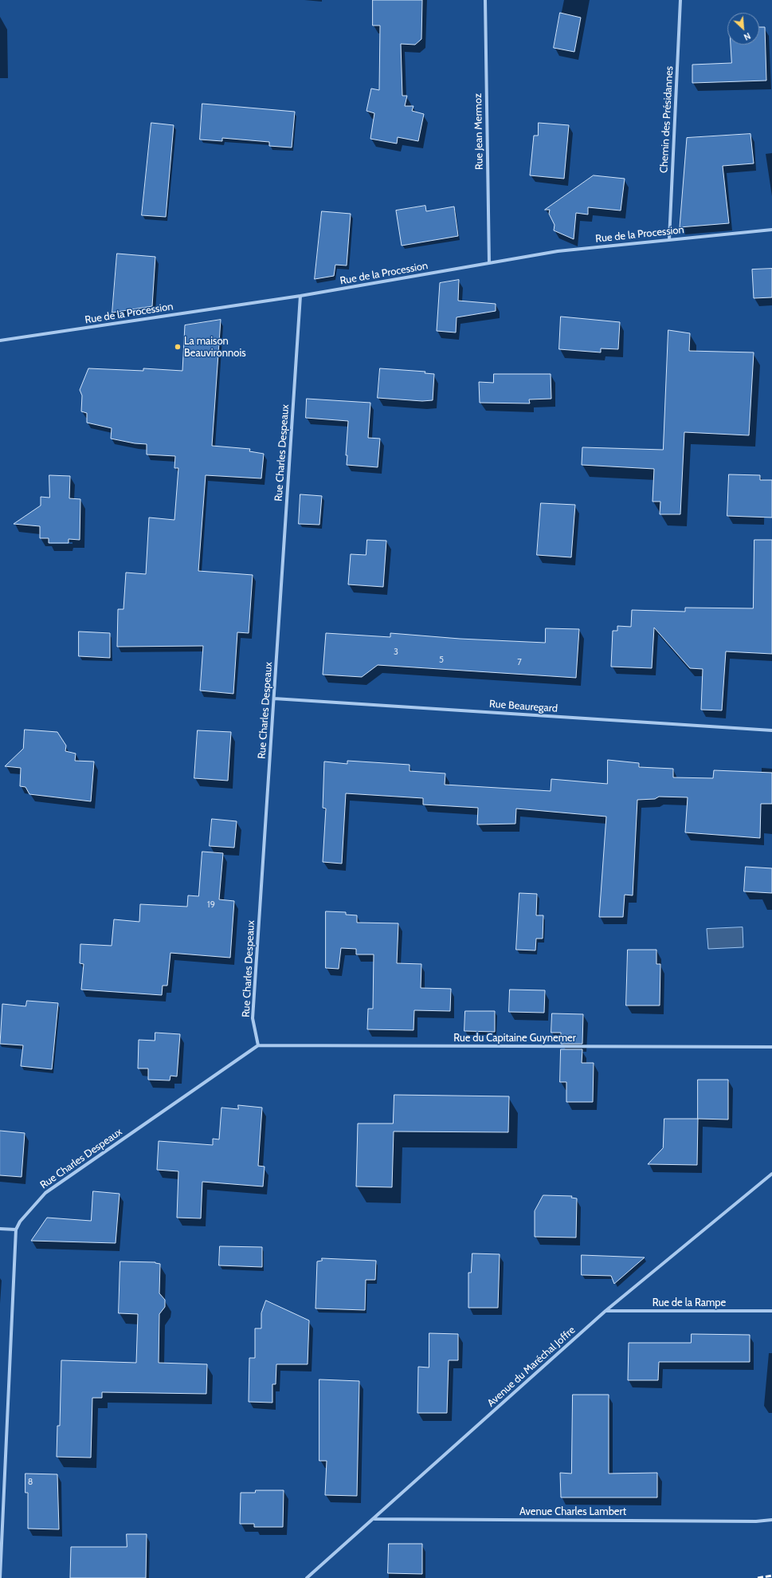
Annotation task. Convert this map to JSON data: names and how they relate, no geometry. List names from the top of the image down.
{
  "streets": {
    "street": [
      "Chemin des Présidannes",
      "Rue Jean Mermoz",
      "Rue de la Procession",
      "Rue Charles Despeaux",
      "Rue Beauregard",
      "Rue du Capitaine Guynemer",
      "Rue de la Rampe",
      "Avenue du Maréchal Joffre",
      "Avenue Charles Lambert"
    ]
  },
  "crossings": [
    ["Chemin des Présidannes", "Rue de la Procession"],
    ["Rue Jean Mermoz", "Rue de la Procession"],
    ["Rue de la Procession", "Rue Charles Despeaux"],
    ["Rue Charles Despeaux", "Rue Beauregard"],
    ["Rue Charles Despeaux", "Rue du Capitaine Guynemer"],
    ["Rue de la Rampe", "Avenue du Maréchal Joffre"],
    ["Avenue du Maréchal Joffre", "Avenue Charles Lambert"]
  ],
  "places": ["La maison Beauvironnois"],
  "house_numbers": [
    "3",
    "5",
    "7",
    "19",
    "8"
  ],
  "north": "bottom right"
}
